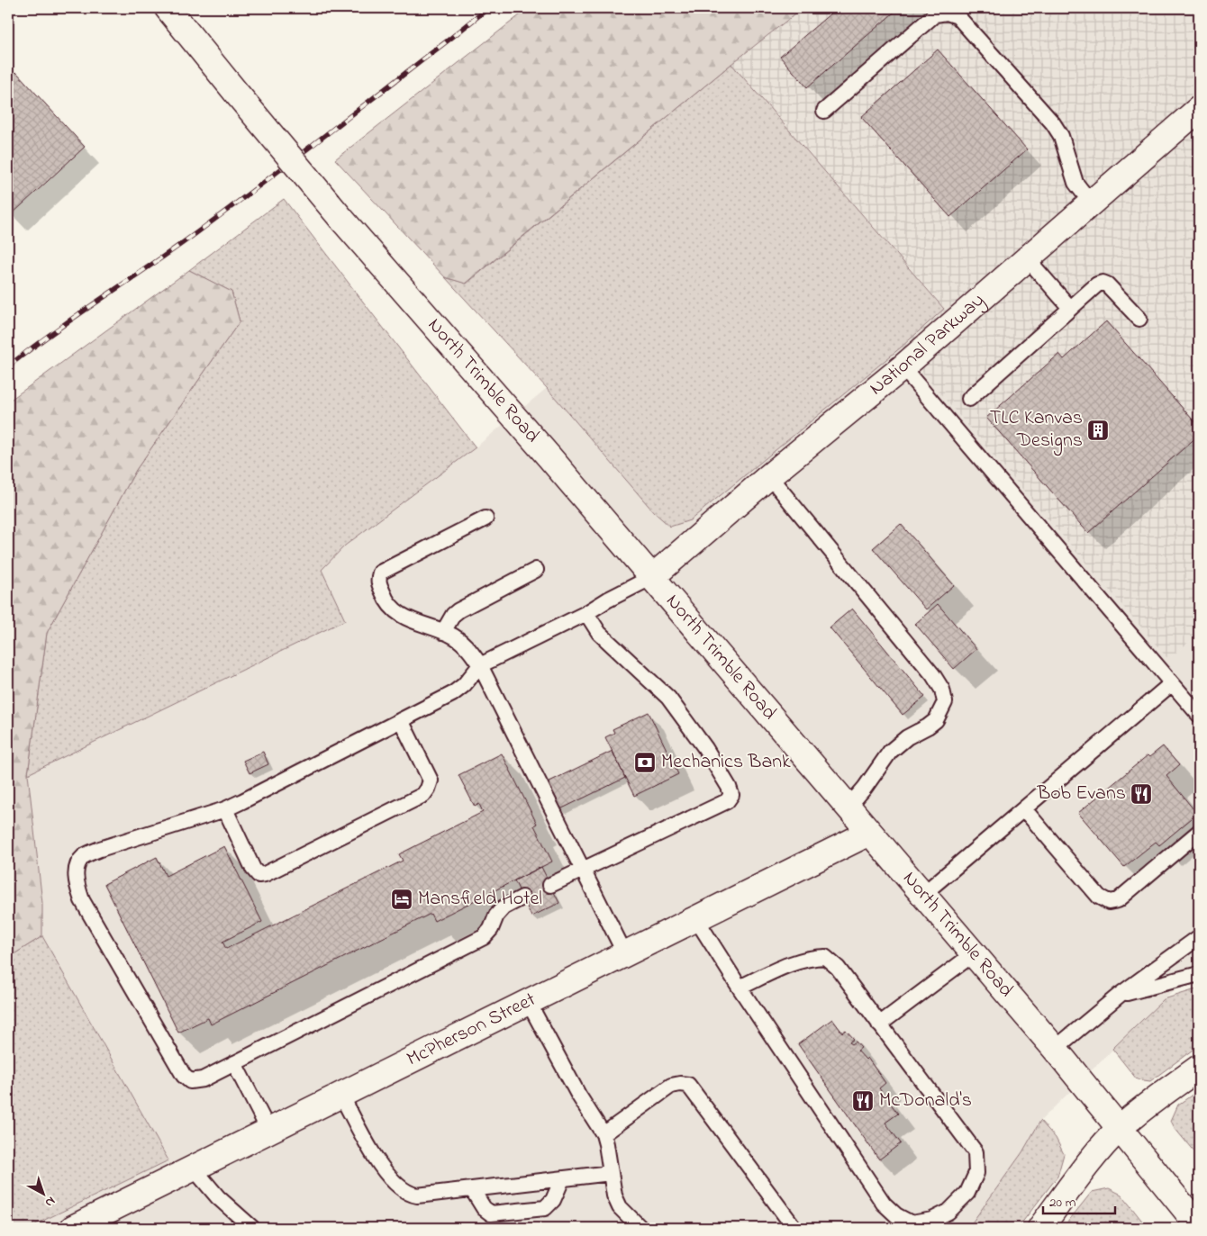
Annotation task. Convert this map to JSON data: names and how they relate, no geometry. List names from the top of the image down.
{
  "streets": {
    "main road": ["National Parkway", "North Trimble Road", "McPherson Street"]
  },
  "crossings": [
    ["National Parkway", "North Trimble Road"],
    ["North Trimble Road", "McPherson Street"]
  ],
  "places": {
    "building": ["TLC Kanvas Designs"],
    "bank": ["Mechanics Bank"],
    "restaurant": ["Bob Evans", "McDonald's"],
    "hotel": ["Mansfield Hotel"]
  },
  "scale_bar": "20 m",
  "north": "bottom right"
}
